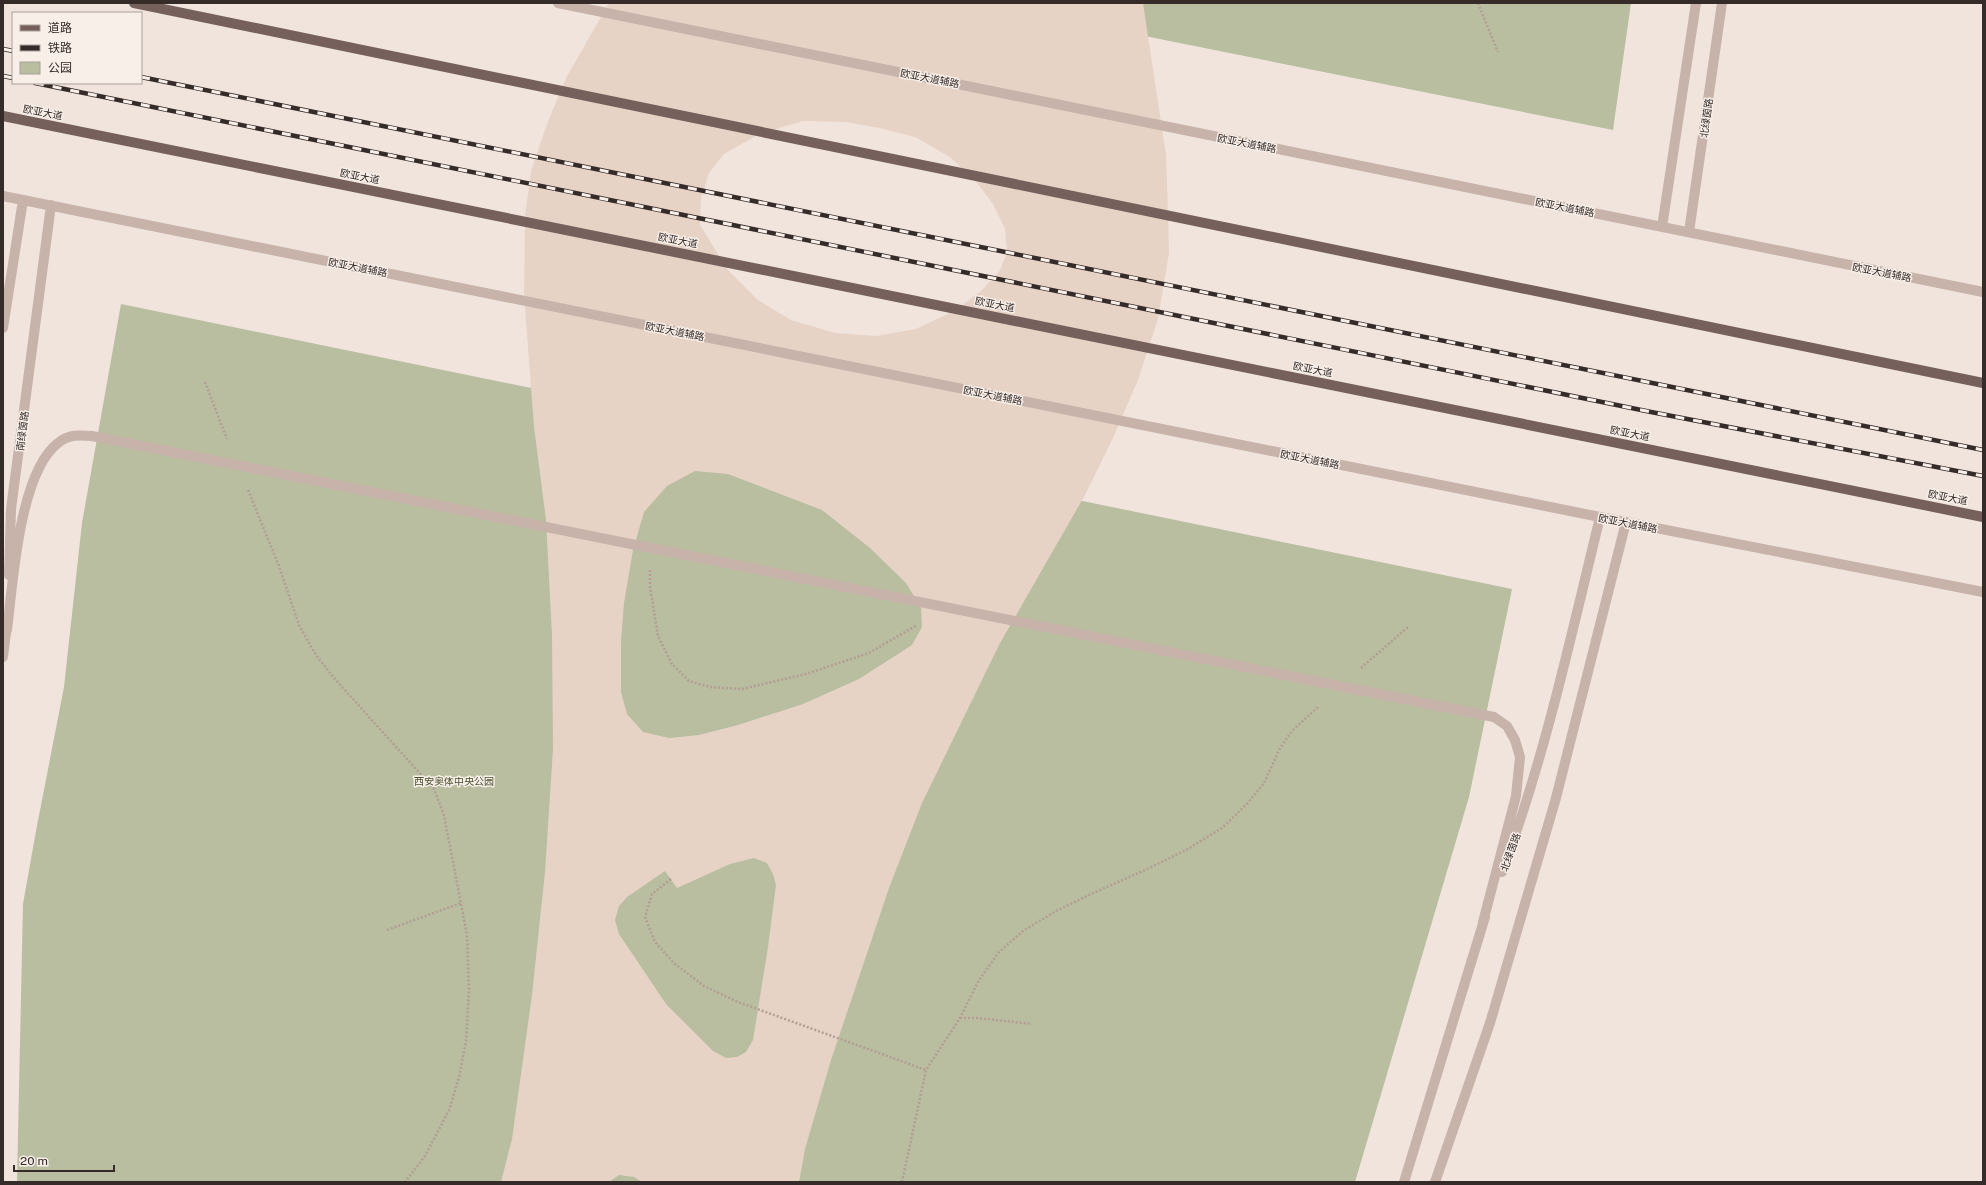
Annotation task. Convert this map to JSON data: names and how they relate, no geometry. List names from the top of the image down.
{
  "streets": {
    "main road": ["欧亚大道"],
    "street": ["欧亚大道辅路", "北绿茵路", "南绿茵路"]
  },
  "crossings": [
    ["欧亚大道辅路", "北绿茵路"],
    ["欧亚大道辅路", "南绿茵路"]
  ],
  "parks": ["西安奥体中央公园"],
  "legend": ["道路", "铁路", "公园"],
  "scale_bar": "20 m"
}
